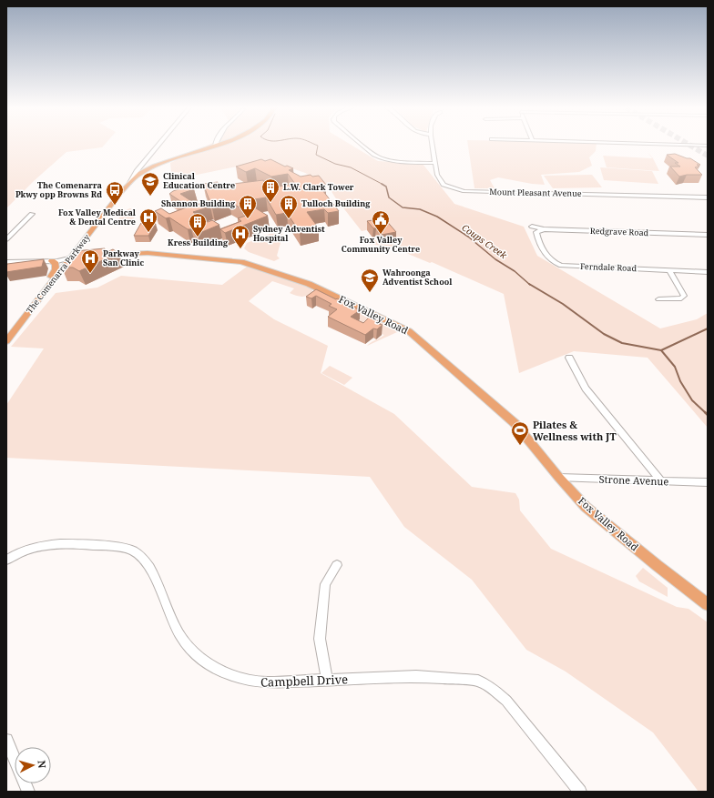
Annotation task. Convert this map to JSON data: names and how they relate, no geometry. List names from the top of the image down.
{
  "streets": {
    "main road": ["The Comenarra Parkway", "Fox Valley Road"],
    "street": [
      "Mount Pleasant Avenue",
      "Redgrave Road",
      "Ferndale Road",
      "Strone Avenue",
      "Campbell Drive"
    ]
  },
  "crossings": [
    ["Redgrave Road", "Ferndale Road"],
    ["Fox Valley Road", "Strone Avenue"]
  ],
  "water": ["Coups Creek"],
  "places": {
    "school or university": ["Clinical Education Centre", "Wahroonga Adventist School"],
    "building": [
      "L.W. Clark Tower",
      "Shannon Building",
      "Tulloch Building",
      "Kress Building"
    ],
    "bus stop": ["The Comenarra Pkwy opp Browns Rd"],
    "hospital": ["Fox Valley Medical & Dental Centre", "Sydney Adventist Hospital", "Parkway San Clinic"],
    "public building": ["Fox Valley Community Centre"],
    "sports": ["Pilates & Wellness with JT"]
  },
  "north": "right"
}
